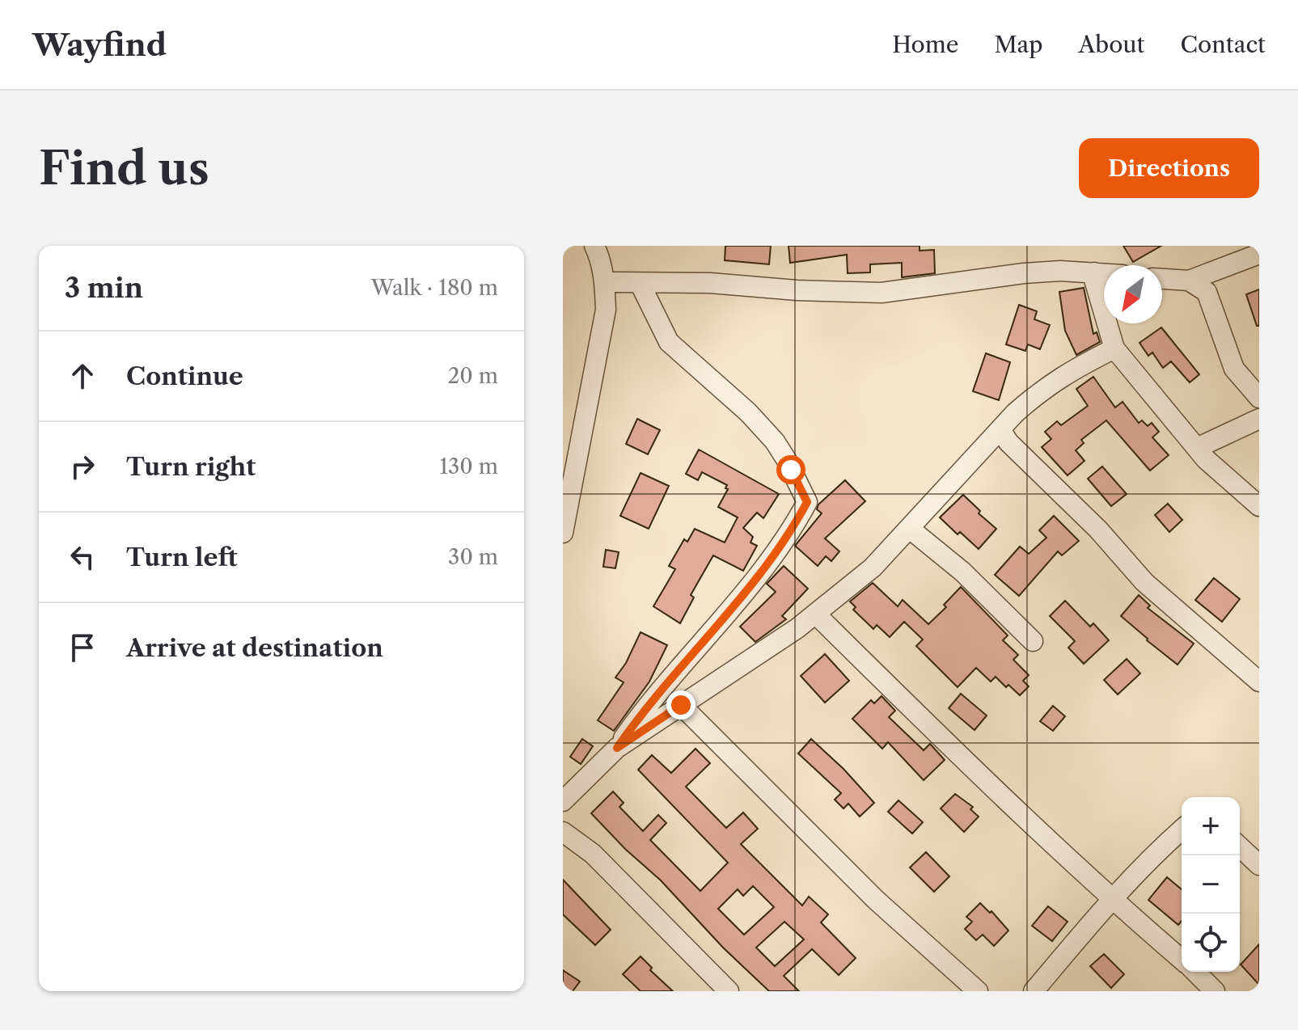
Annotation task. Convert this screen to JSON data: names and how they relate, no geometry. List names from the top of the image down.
{
  "north": "bottom left",
  "page": {
    "header": "Wayfind",
    "nav": [
      "Home",
      "Map",
      "About",
      "Contact"
    ],
    "buttons": "Directions",
    "title": "Find us",
    "heading": ["3 min", "Walk · 180 m"],
    "list": [
      ["Continue", "20 m"],
      ["Turn right", "130 m"],
      ["Turn left", "30 m"],
      "Arrive at destination"
    ],
    "map_buttons": ["+", "−"]
  }
}
